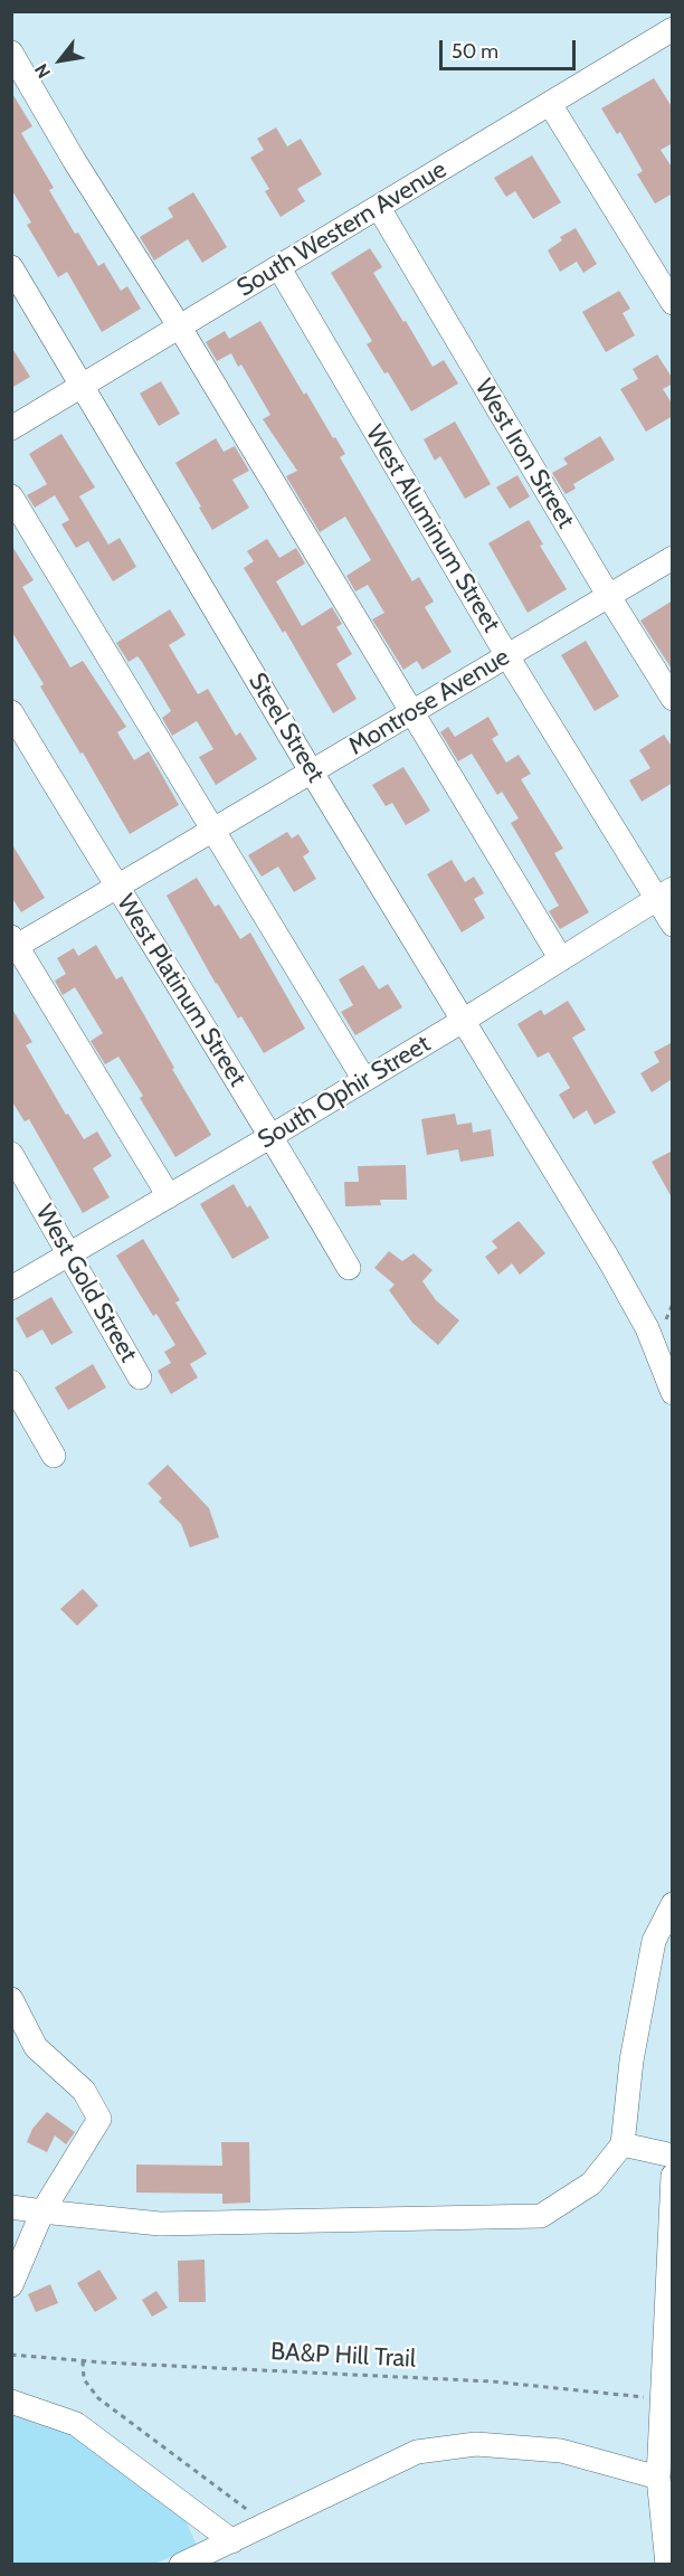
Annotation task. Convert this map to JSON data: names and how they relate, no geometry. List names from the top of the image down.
{
  "streets": {
    "street": [
      "South Western Avenue",
      "West Iron Street",
      "West Aluminum Street",
      "Montrose Avenue",
      "Steel Street",
      "West Platinum Street",
      "South Ophir Street",
      "West Gold Street"
    ],
    "path": ["BA&P Hill Trail"]
  },
  "crossings": [
    ["South Western Avenue", "West Iron Street"],
    ["South Western Avenue", "West Aluminum Street"],
    ["South Western Avenue", "Steel Street"],
    ["West Iron Street", "Montrose Avenue"],
    ["West Aluminum Street", "Montrose Avenue"],
    ["West Aluminum Street", "South Ophir Street"],
    ["Montrose Avenue", "Steel Street"],
    ["Montrose Avenue", "West Platinum Street"],
    ["Steel Street", "South Ophir Street"],
    ["West Platinum Street", "South Ophir Street"],
    ["South Ophir Street", "West Gold Street"]
  ],
  "scale_bar": "50 m",
  "north": "bottom left"
}
